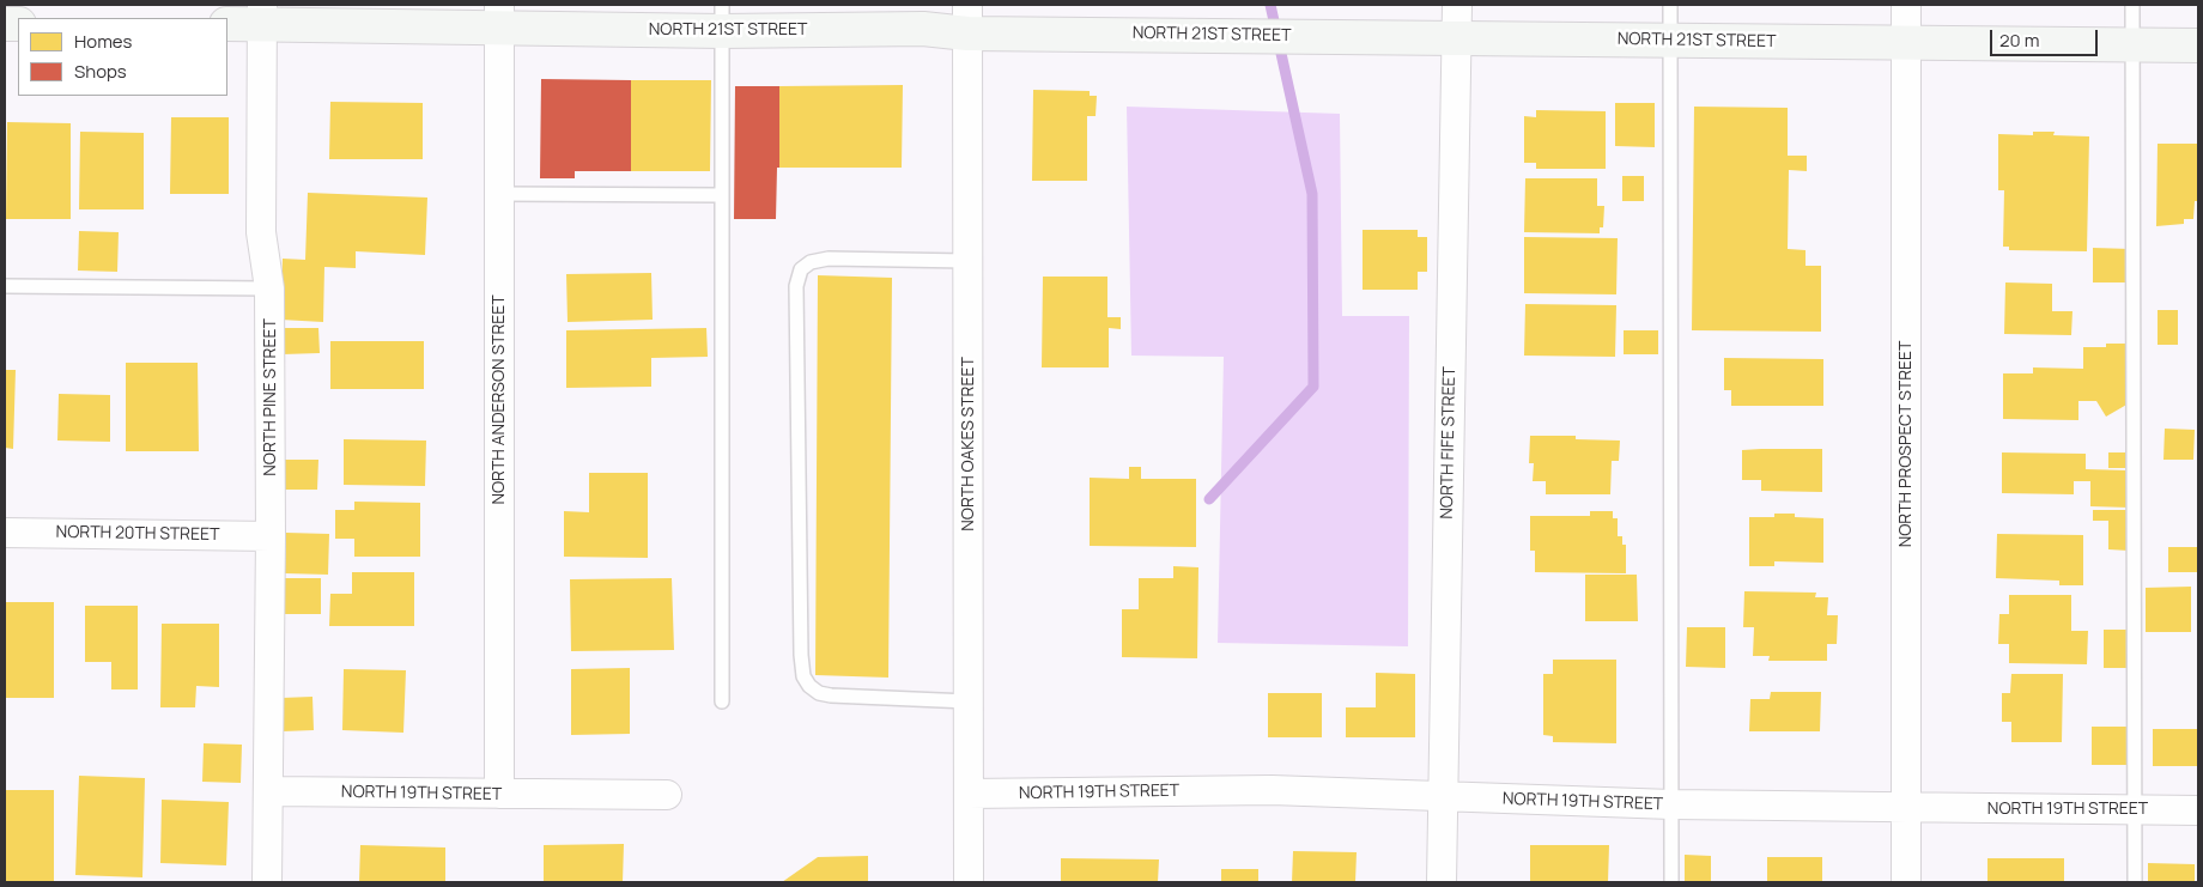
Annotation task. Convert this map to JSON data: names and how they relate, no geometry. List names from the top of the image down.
{
  "streets": {
    "main road": ["NORTH 21ST STREET"],
    "street": [
      "NORTH PINE STREET",
      "NORTH ANDERSON STREET",
      "NORTH FIFE STREET",
      "NORTH OAKES STREET",
      "NORTH PROSPECT STREET",
      "NORTH 20TH STREET",
      "NORTH 19TH STREET"
    ]
  },
  "crossings": [
    ["NORTH 21ST STREET", "NORTH PINE STREET"],
    ["NORTH 21ST STREET", "NORTH ANDERSON STREET"],
    ["NORTH 21ST STREET", "NORTH FIFE STREET"],
    ["NORTH 21ST STREET", "NORTH OAKES STREET"],
    ["NORTH 21ST STREET", "NORTH PROSPECT STREET"],
    ["NORTH PINE STREET", "NORTH 20TH STREET"],
    ["NORTH PINE STREET", "NORTH 19TH STREET"],
    ["NORTH ANDERSON STREET", "NORTH 19TH STREET"],
    ["NORTH FIFE STREET", "NORTH 19TH STREET"],
    ["NORTH OAKES STREET", "NORTH 19TH STREET"],
    ["NORTH PROSPECT STREET", "NORTH 19TH STREET"]
  ],
  "legend": ["Homes", "Shops"],
  "scale_bar": "20 m"
}
